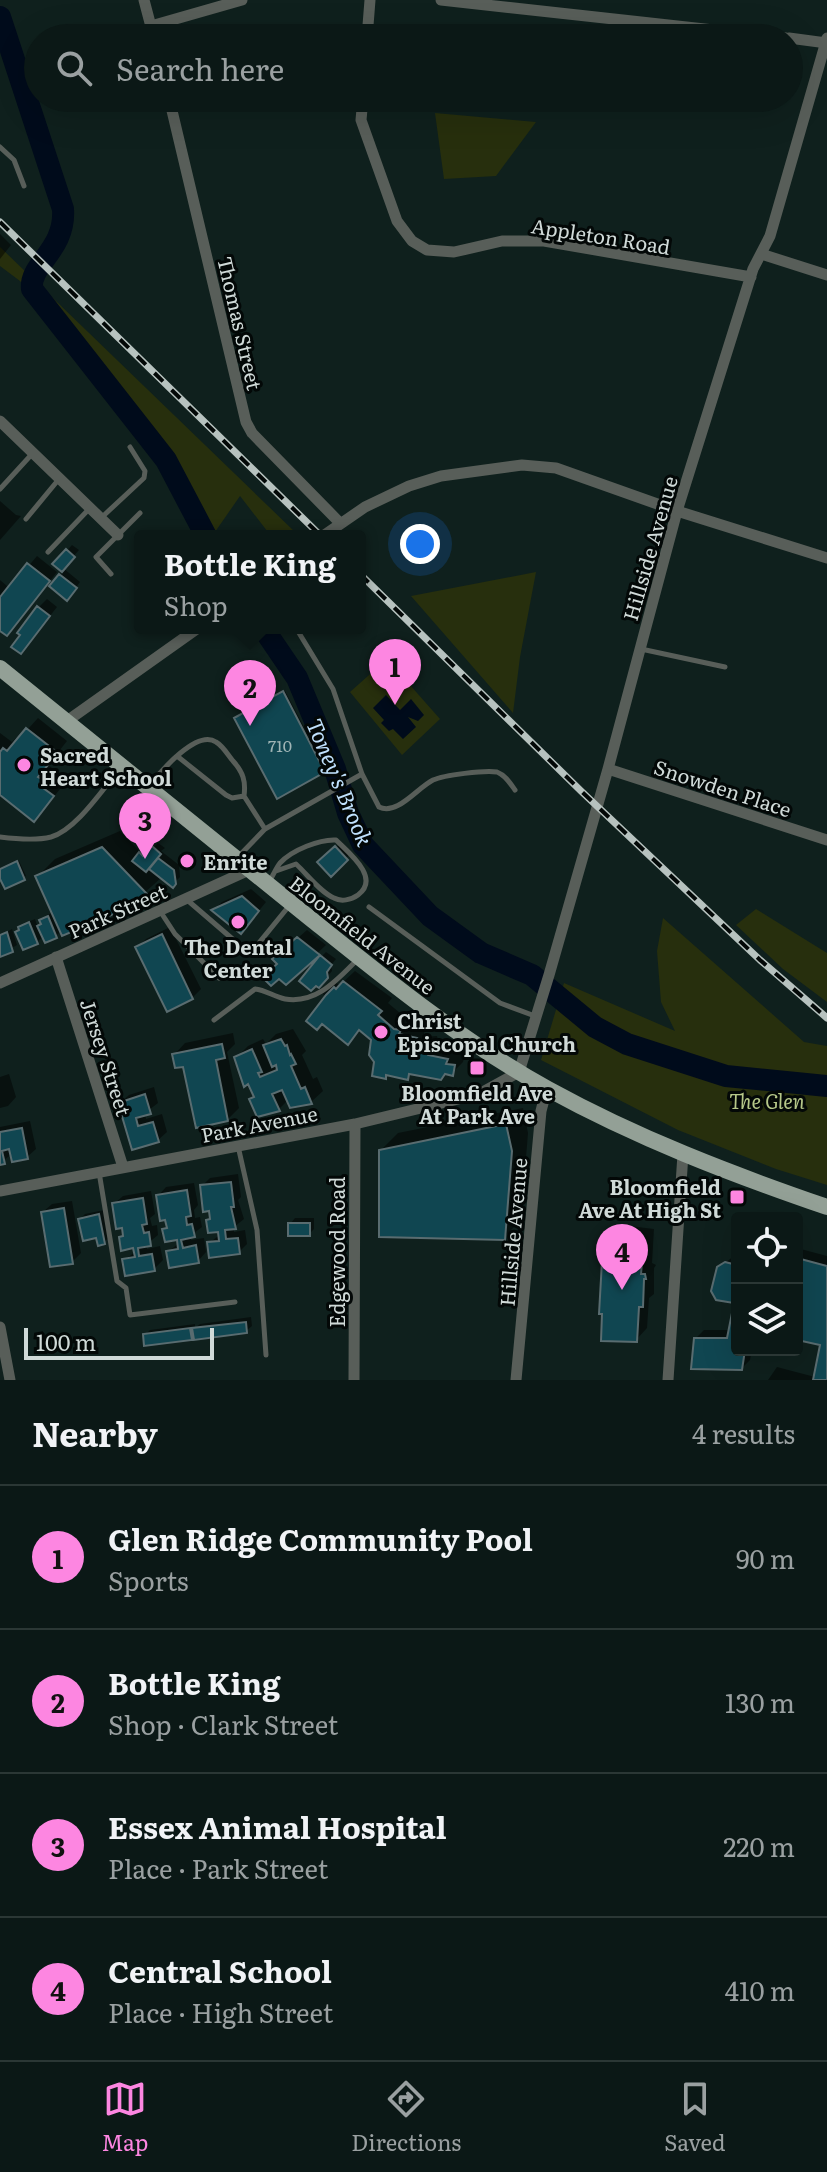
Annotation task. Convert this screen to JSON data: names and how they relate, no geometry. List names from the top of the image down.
{
  "streets": {
    "main road": ["Bloomfield Avenue"],
    "street": [
      "Appleton Road",
      "Thomas Street",
      "Hillside Avenue",
      "Snowden Place",
      "Park Street",
      "Jersey Street",
      "Park Avenue",
      "Edgewood Road"
    ]
  },
  "crossings": [
    ["Appleton Road", "Hillside Avenue"],
    ["Hillside Avenue", "Snowden Place"],
    ["Hillside Avenue", "Bloomfield Avenue"],
    ["Hillside Avenue", "Park Avenue"],
    ["Park Street", "Bloomfield Avenue"],
    ["Park Street", "Jersey Street"],
    ["Bloomfield Avenue", "Park Avenue"],
    ["Jersey Street", "Park Avenue"],
    ["Park Avenue", "Edgewood Road"]
  ],
  "water": ["Toney's Brook"],
  "parks": ["The Glen"],
  "places": {
    "other": [
      "Sacred Heart School",
      "Enrite",
      "The Dental Center",
      "Christ Episcopal Church"
    ],
    "transit": ["Bloomfield Ave At Park Ave", "Bloomfield Ave At High St"]
  },
  "house_numbers": ["710"],
  "scale_bar": "100 m",
  "page": {
    "search": "Search here",
    "popup": ["Bottle King", "Shop"],
    "pins": [
      "1",
      "2",
      "3",
      "4"
    ],
    "scale": "100 m",
    "heading": ["Nearby", "4 results"],
    "list": [
      {
        "mark": "1",
        "name": "Glen Ridge Community Pool",
        "note": "Sports",
        "value": "90 m"
      },
      {
        "mark": "2",
        "name": "Bottle King",
        "note": "Shop · Clark Street",
        "value": "130 m"
      },
      {
        "mark": "3",
        "name": "Essex Animal Hospital",
        "note": "Place · Park Street",
        "value": "220 m"
      },
      {
        "mark": "4",
        "name": "Central School",
        "note": "Place · High Street",
        "value": "410 m"
      }
    ],
    "nav": ["Map", "Directions", "Saved"]
  }
}
